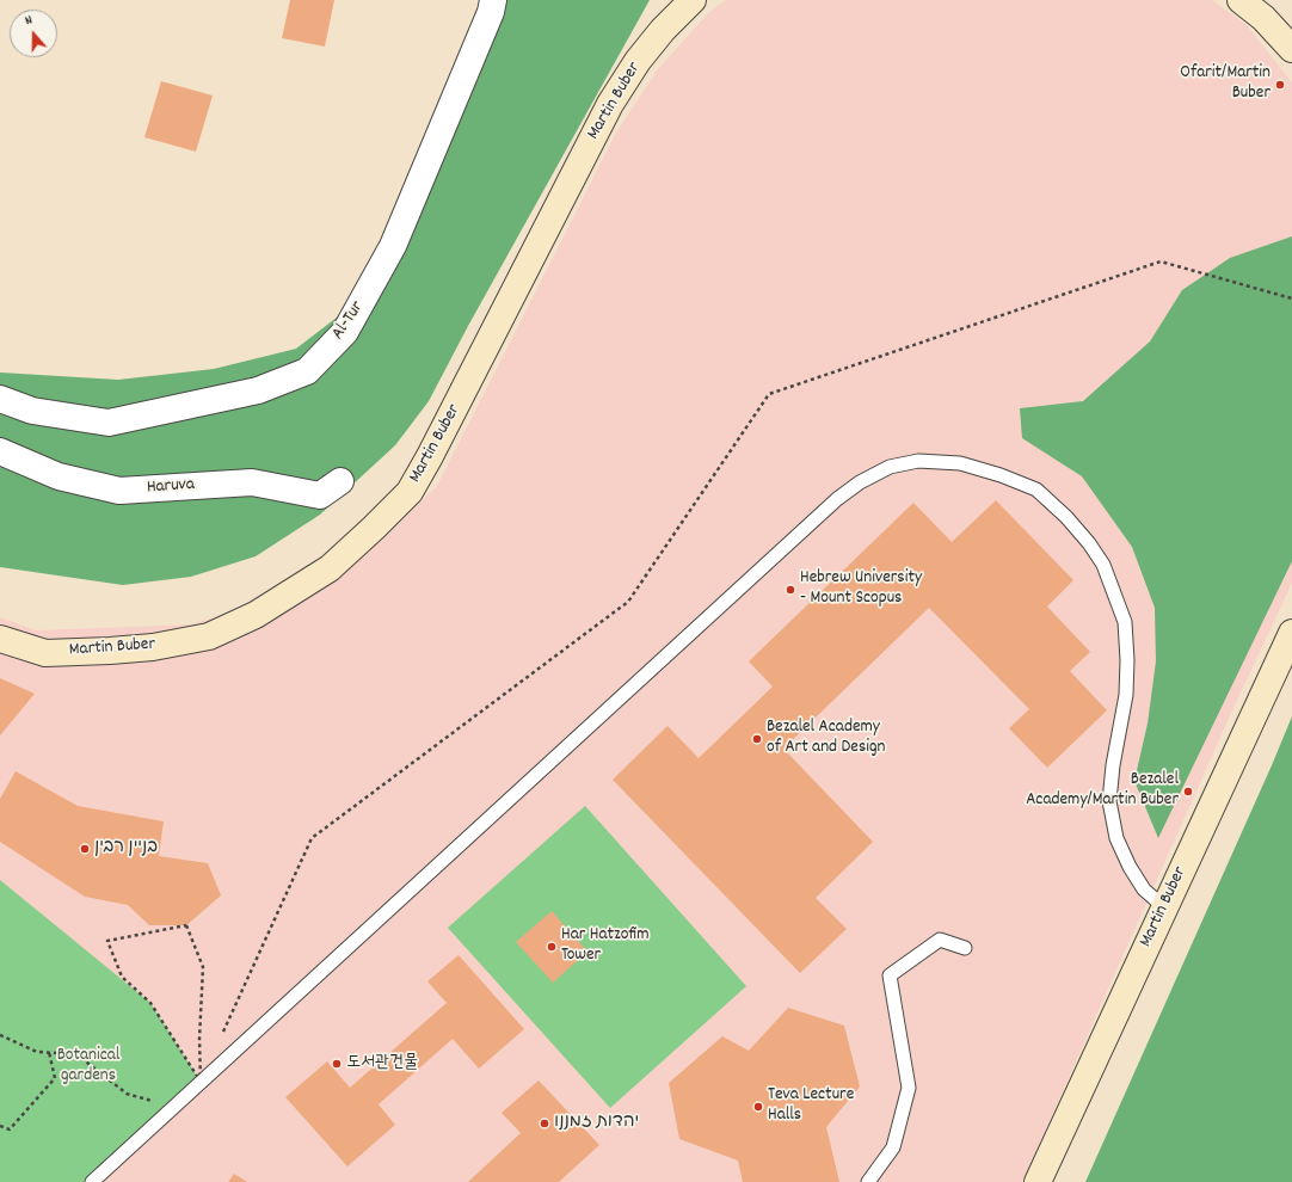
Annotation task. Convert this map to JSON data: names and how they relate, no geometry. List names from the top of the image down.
{
  "streets": {
    "street": ["Martin Buber", "Al-Tur", "Haruva"]
  },
  "parks": ["Botanical gardens"],
  "places": [
    "Ofarit/Martin Buber",
    "Hebrew University - Mount Scopus",
    "Bezalel Academy of Art and Design",
    "Bezalel Academy/Martin Buber",
    "בניין רבין",
    "Har Hatzofim Tower",
    "도서관건물",
    "Teva Lecture Halls",
    "יהדות זמננו"
  ],
  "north": "top"
}
